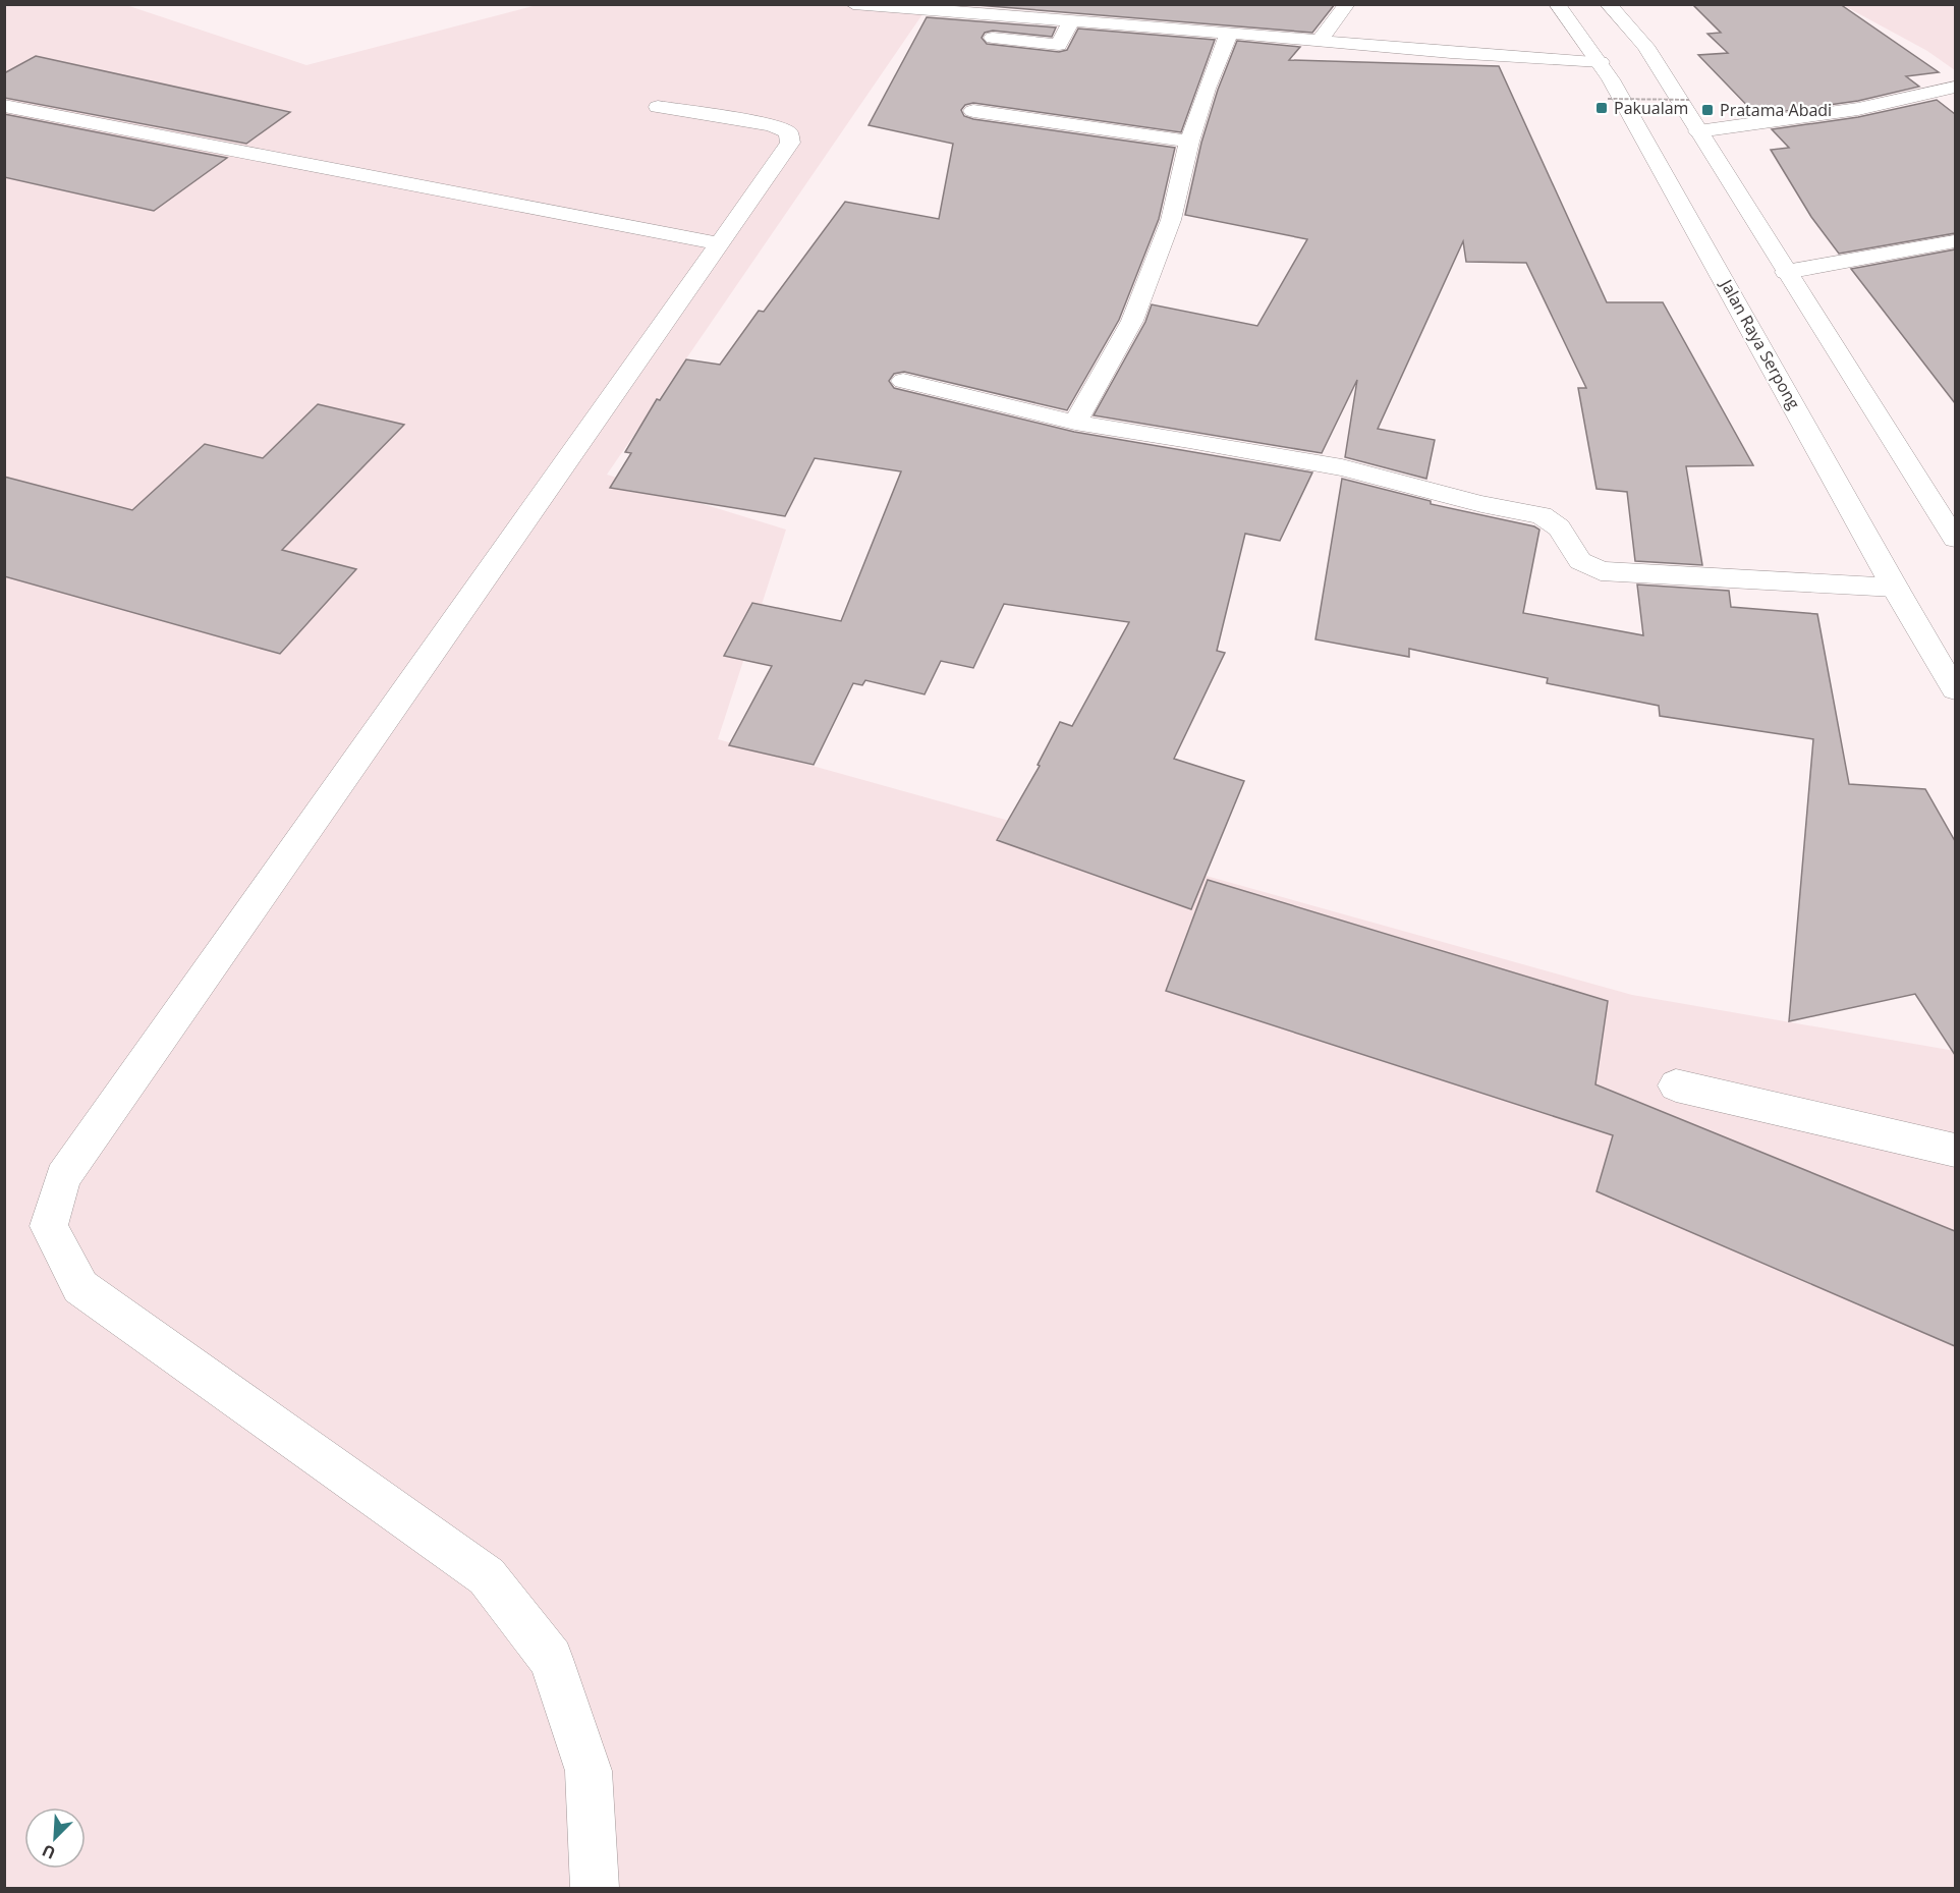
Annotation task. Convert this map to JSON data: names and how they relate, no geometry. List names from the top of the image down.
{
  "streets": {
    "street": ["Jalan Raya Serpong"]
  },
  "places": {
    "transit": ["Pakualam", "Pratama Abadi"]
  },
  "north": "bottom left"
}
